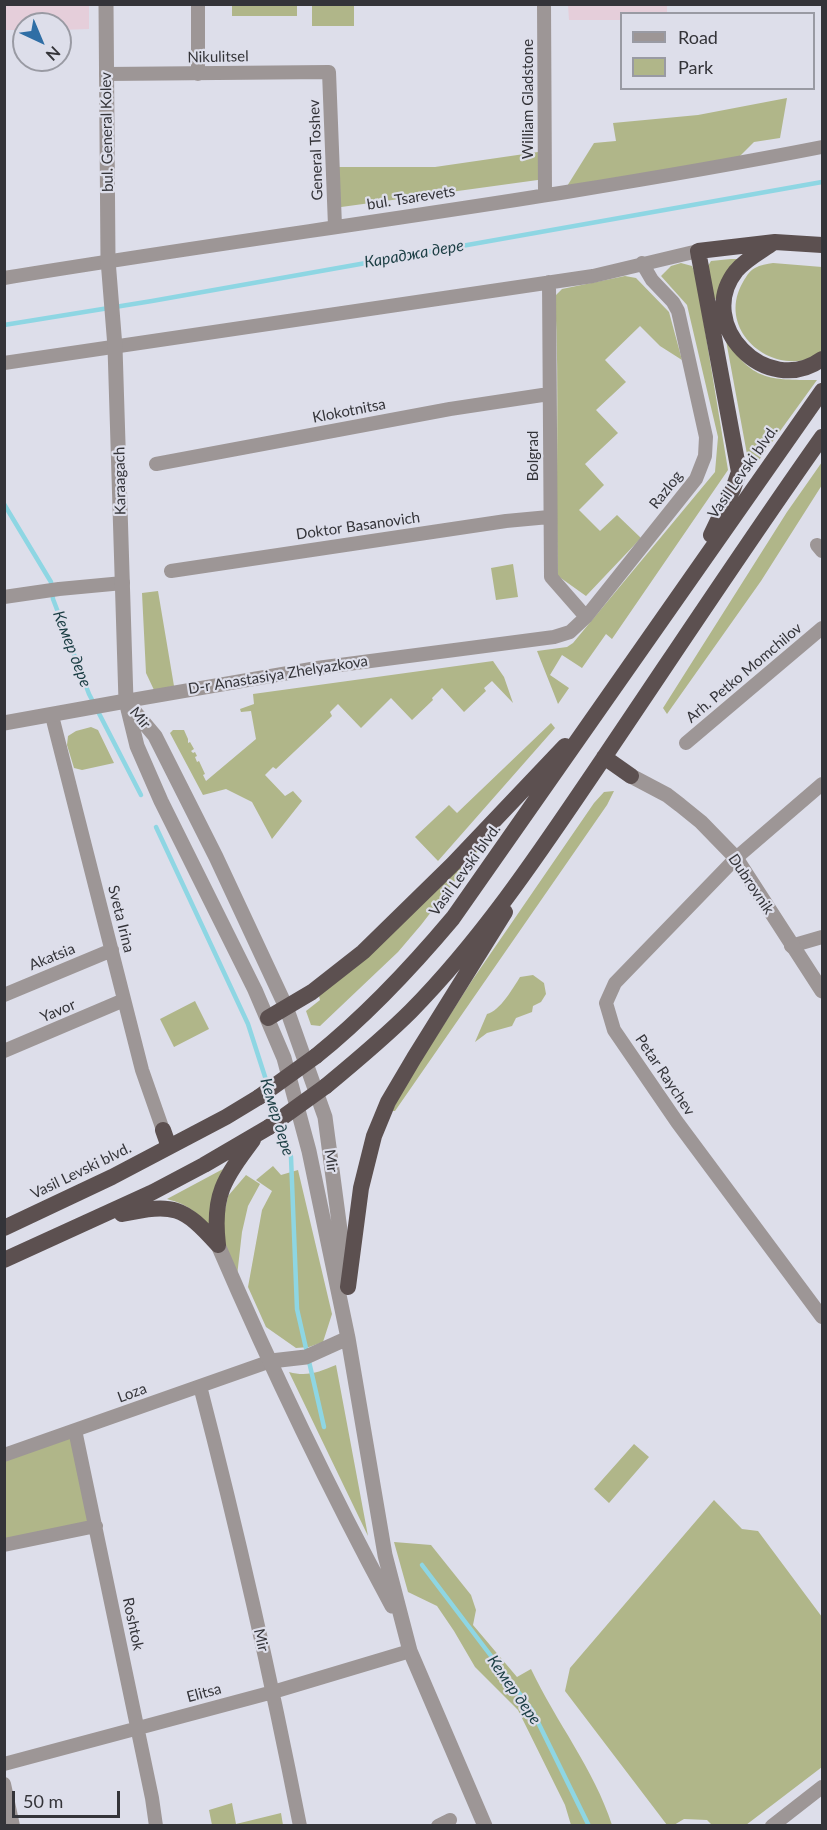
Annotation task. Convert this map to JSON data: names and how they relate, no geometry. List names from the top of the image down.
{
  "streets": {
    "highway": ["Vasil Levski blvd."],
    "street": [
      "Nikulitsel",
      "William Gladstone",
      "bul. General Kolev",
      "General Toshev",
      "bul. Tsarevets",
      "Klokotnitsa",
      "Bolgrad",
      "Karaagach",
      "Razlog",
      "Doktor Basanovich",
      "Arh. Petko Momchilov",
      "D-r Anastasiya Zhelyazkova",
      "Mir",
      "Dubrovnik",
      "Sveta Irina",
      "Akatsia",
      "Yavor",
      "Petar Raychev",
      "Loza",
      "Roshtok",
      "Elitsa"
    ]
  },
  "crossings": [
    ["Nikulitsel", "bul. General Kolev"],
    ["Nikulitsel", "General Toshev"],
    ["William Gladstone", "bul. Tsarevets"],
    ["bul. General Kolev", "bul. Tsarevets"],
    ["bul. General Kolev", "Karaagach"],
    ["General Toshev", "bul. Tsarevets"],
    ["bul. Tsarevets", "Karaagach"],
    ["Klokotnitsa", "Bolgrad"],
    ["Bolgrad", "Razlog"],
    ["Bolgrad", "Doktor Basanovich"],
    ["Karaagach", "D-r Anastasiya Zhelyazkova"],
    ["Karaagach", "Mir"],
    ["Razlog", "D-r Anastasiya Zhelyazkova"],
    ["D-r Anastasiya Zhelyazkova", "Mir"],
    ["D-r Anastasiya Zhelyazkova", "Sveta Irina"],
    ["Mir", "Loza"],
    ["Mir", "Elitsa"],
    ["Dubrovnik", "Petar Raychev"],
    ["Sveta Irina", "Akatsia"],
    ["Sveta Irina", "Yavor"],
    ["Loza", "Roshtok"],
    ["Roshtok", "Elitsa"]
  ],
  "water": ["Караджа дере", "Кемер дере"],
  "legend": ["Road", "Park"],
  "scale_bar": "50 m",
  "north": "bottom right"
}
